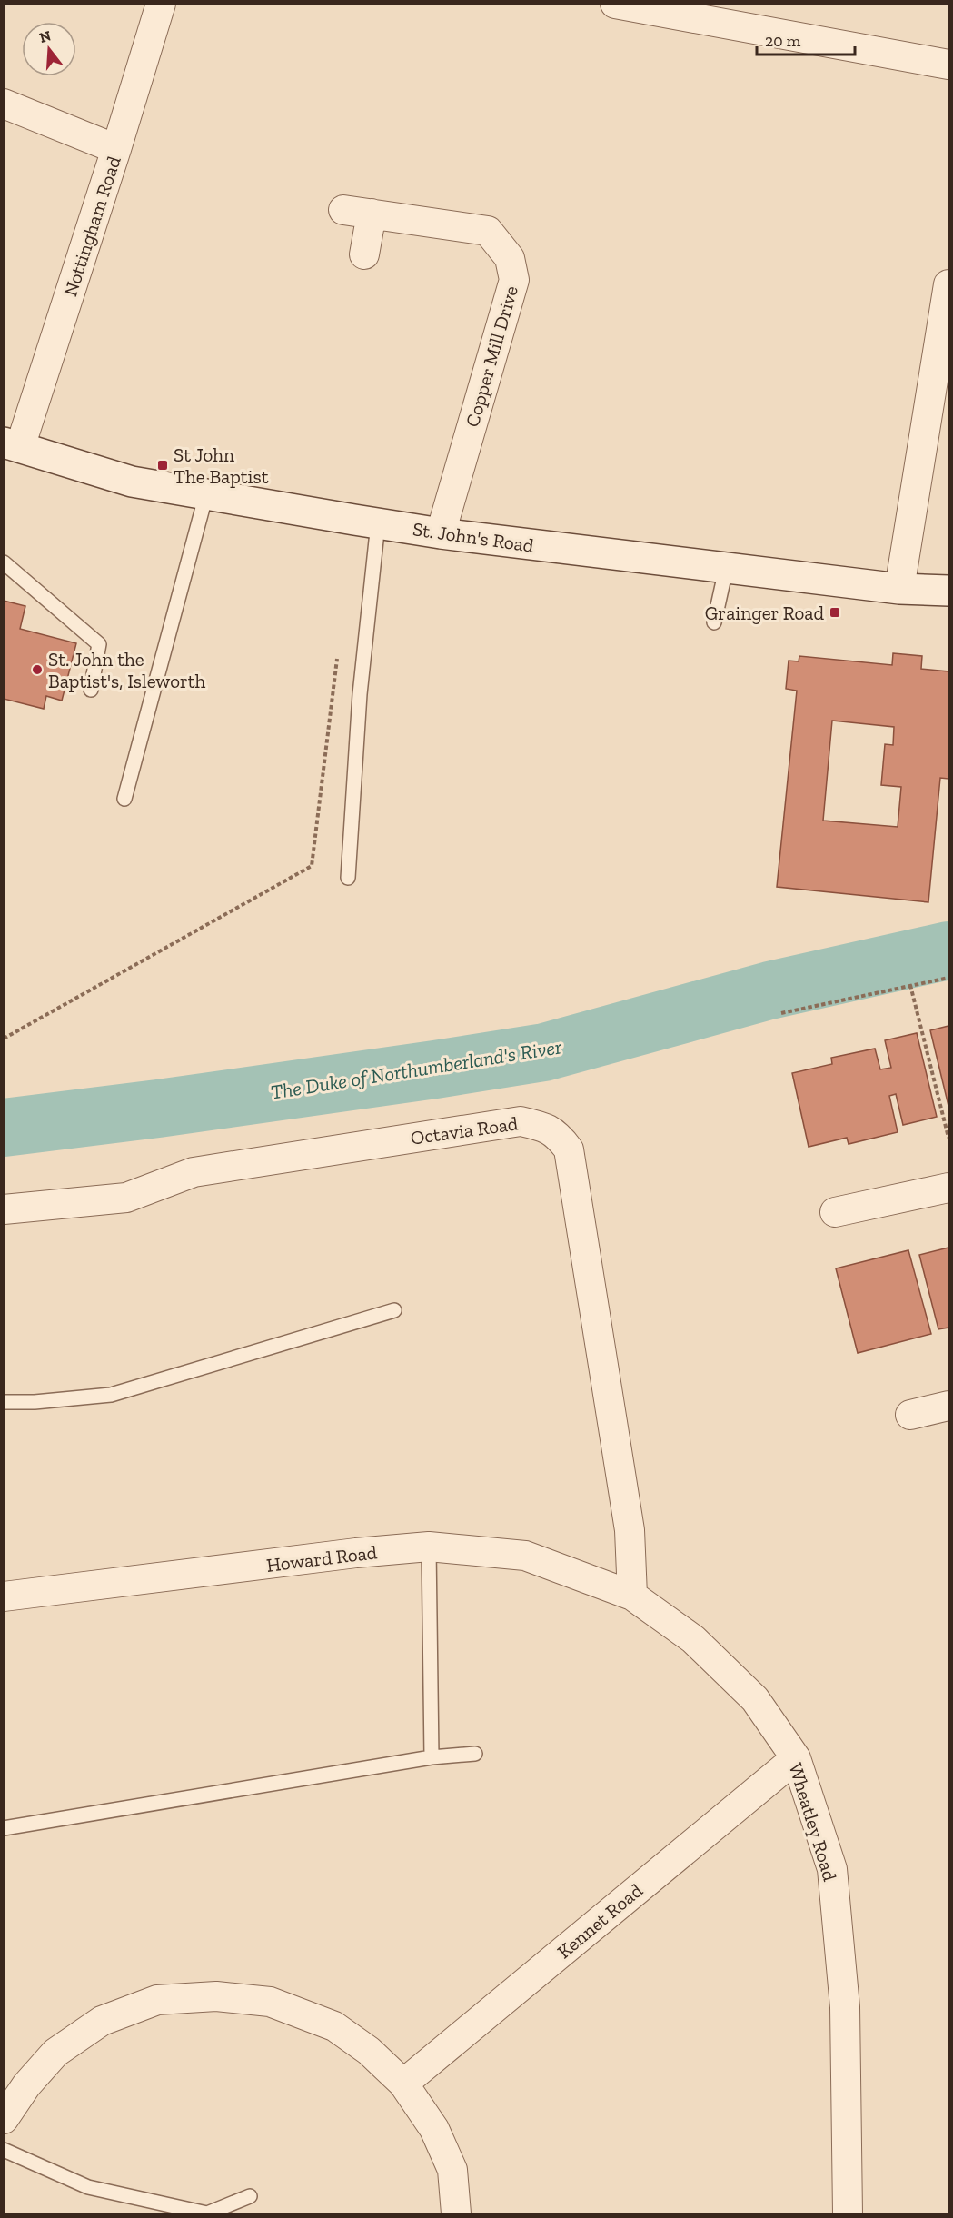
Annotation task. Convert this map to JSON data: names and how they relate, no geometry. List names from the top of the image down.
{
  "streets": {
    "main road": ["St. John's Road"],
    "street": [
      "Nottingham Road",
      "Copper Mill Drive",
      "Octavia Road",
      "Howard Road",
      "Wheatley Road",
      "Kennet Road"
    ]
  },
  "crossings": [
    ["Nottingham Road", "St. John's Road"],
    ["Copper Mill Drive", "St. John's Road"],
    ["Octavia Road", "Howard Road"],
    ["Octavia Road", "Wheatley Road"],
    ["Howard Road", "Wheatley Road"],
    ["Wheatley Road", "Kennet Road"]
  ],
  "water": ["The Duke of Northumberland's River"],
  "places": {
    "transit": ["St John The Baptist", "Grainger Road"],
    "other": ["St. John the Baptist's, Isleworth"]
  },
  "scale_bar": "20 m",
  "north": "top"
}
